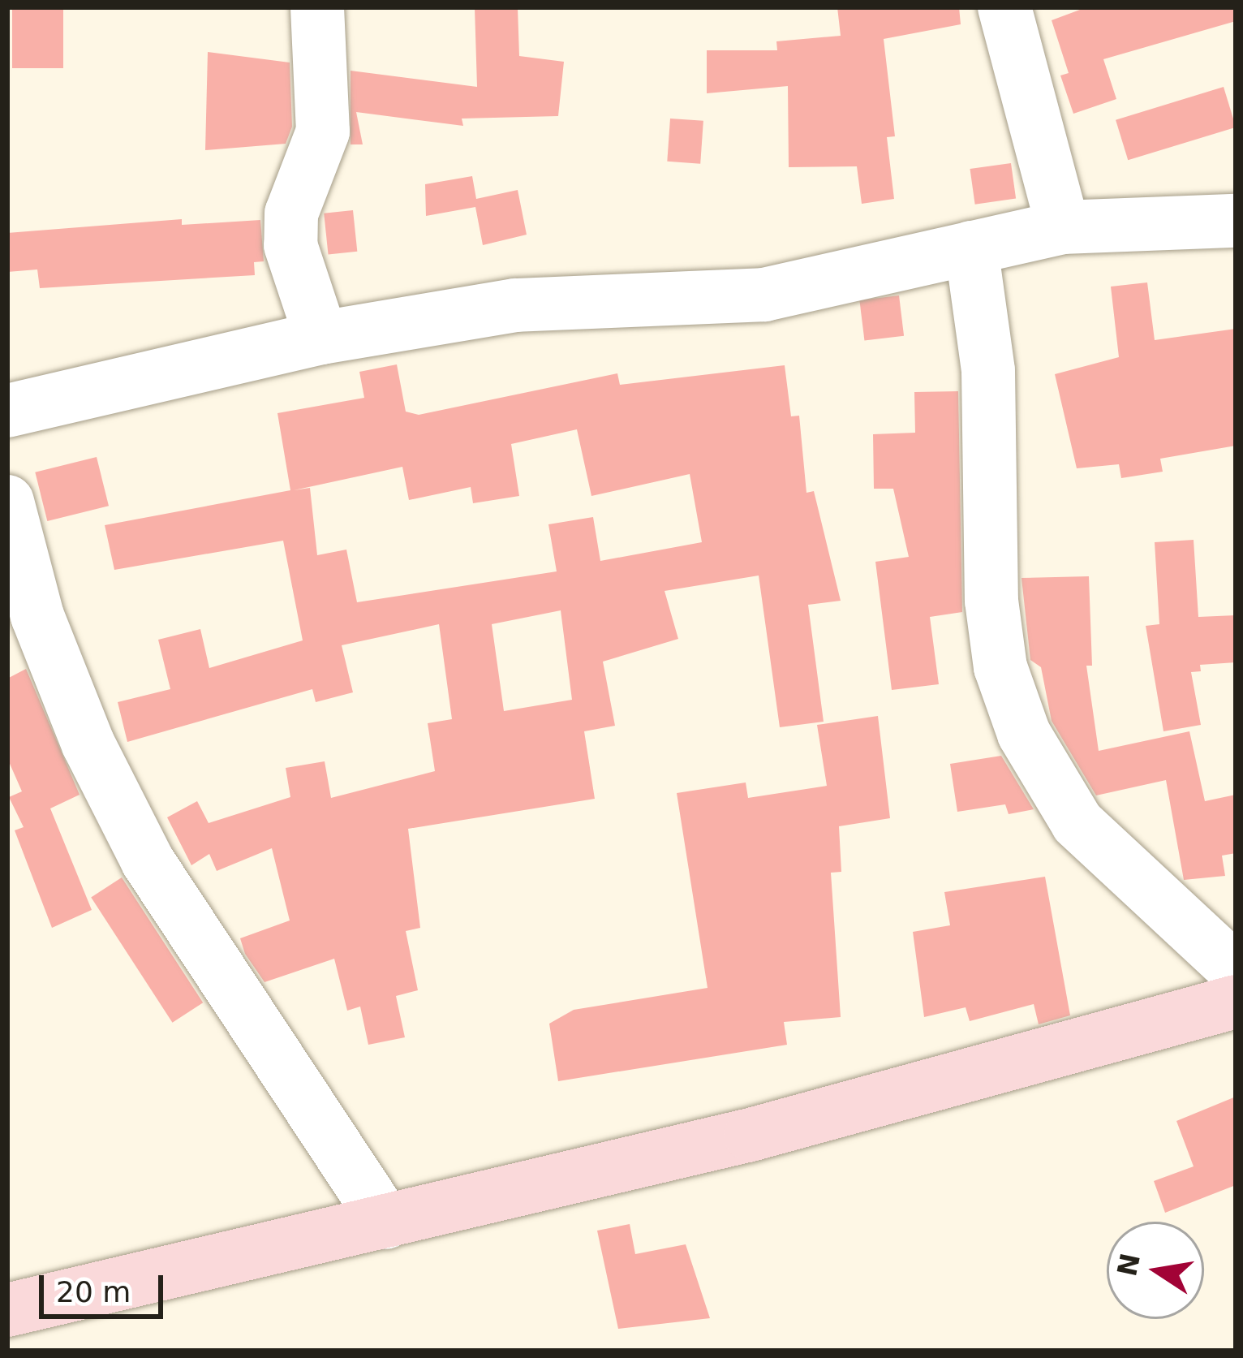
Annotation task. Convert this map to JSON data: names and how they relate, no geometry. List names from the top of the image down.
{
  "scale_bar": "20 m",
  "north": "left"
}
